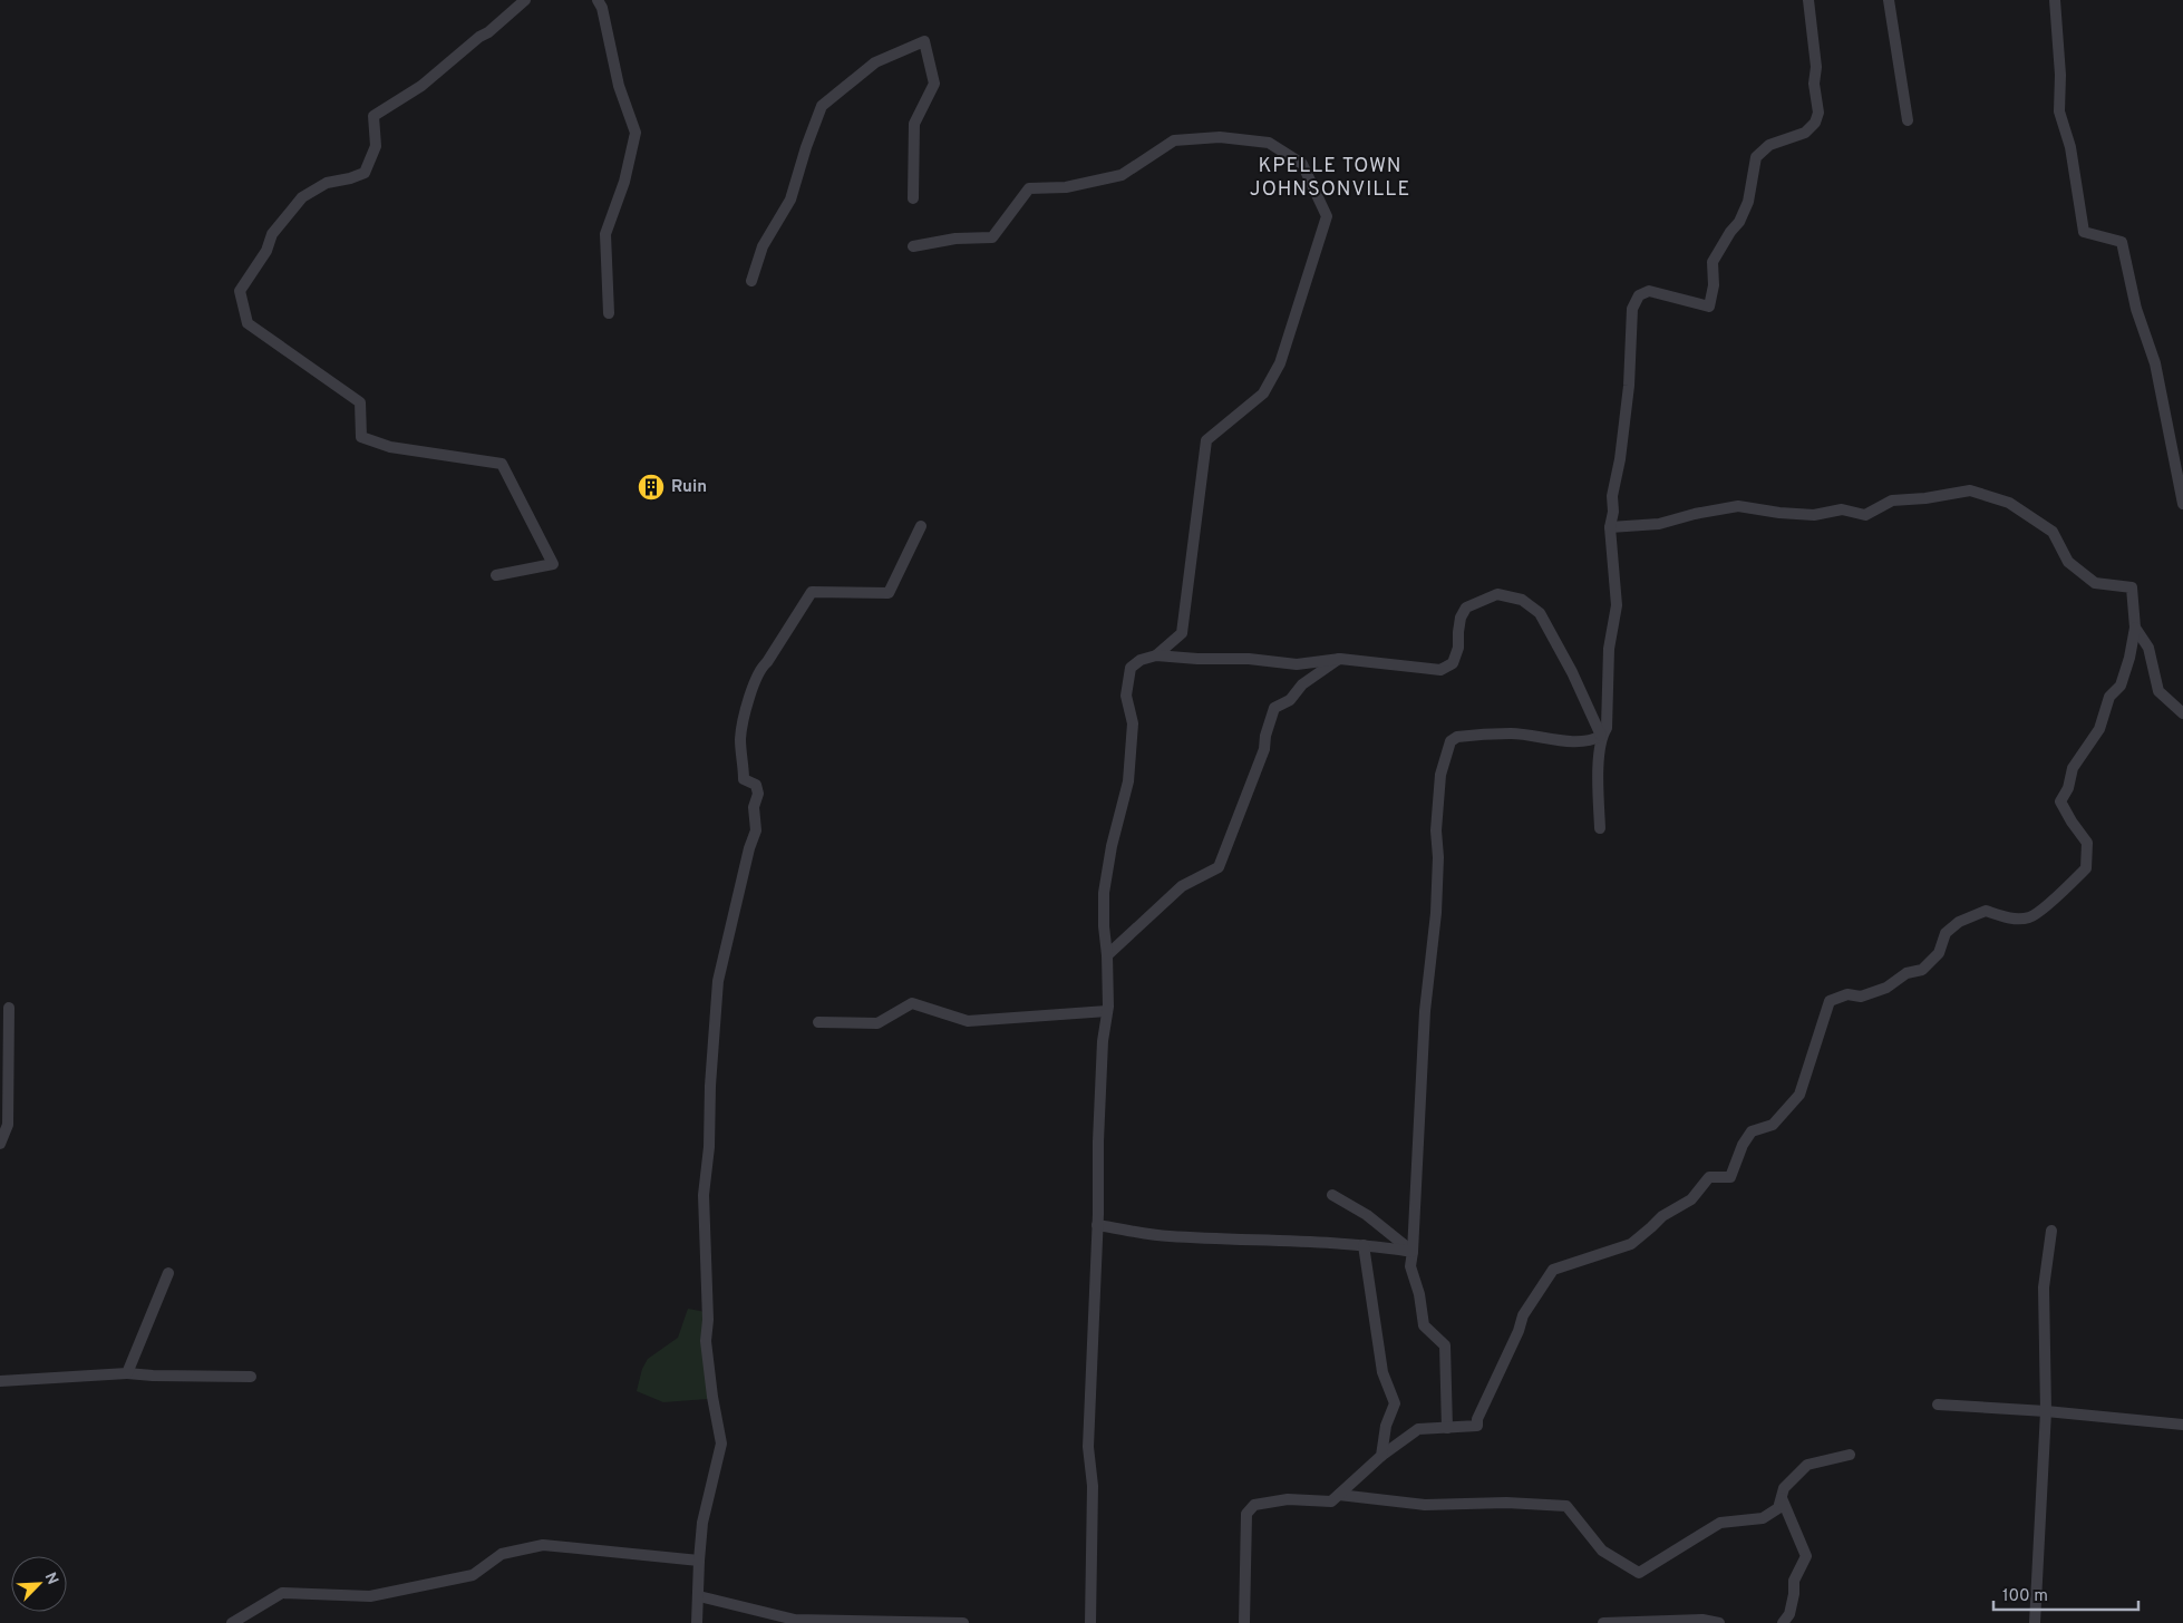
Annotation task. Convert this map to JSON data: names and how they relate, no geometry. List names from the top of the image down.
{
  "districts": ["KPELLE TOWN JOHNSONVILLE"],
  "places": {
    "building": ["Ruin"]
  },
  "scale_bar": "100 m",
  "north": "top right"
}
